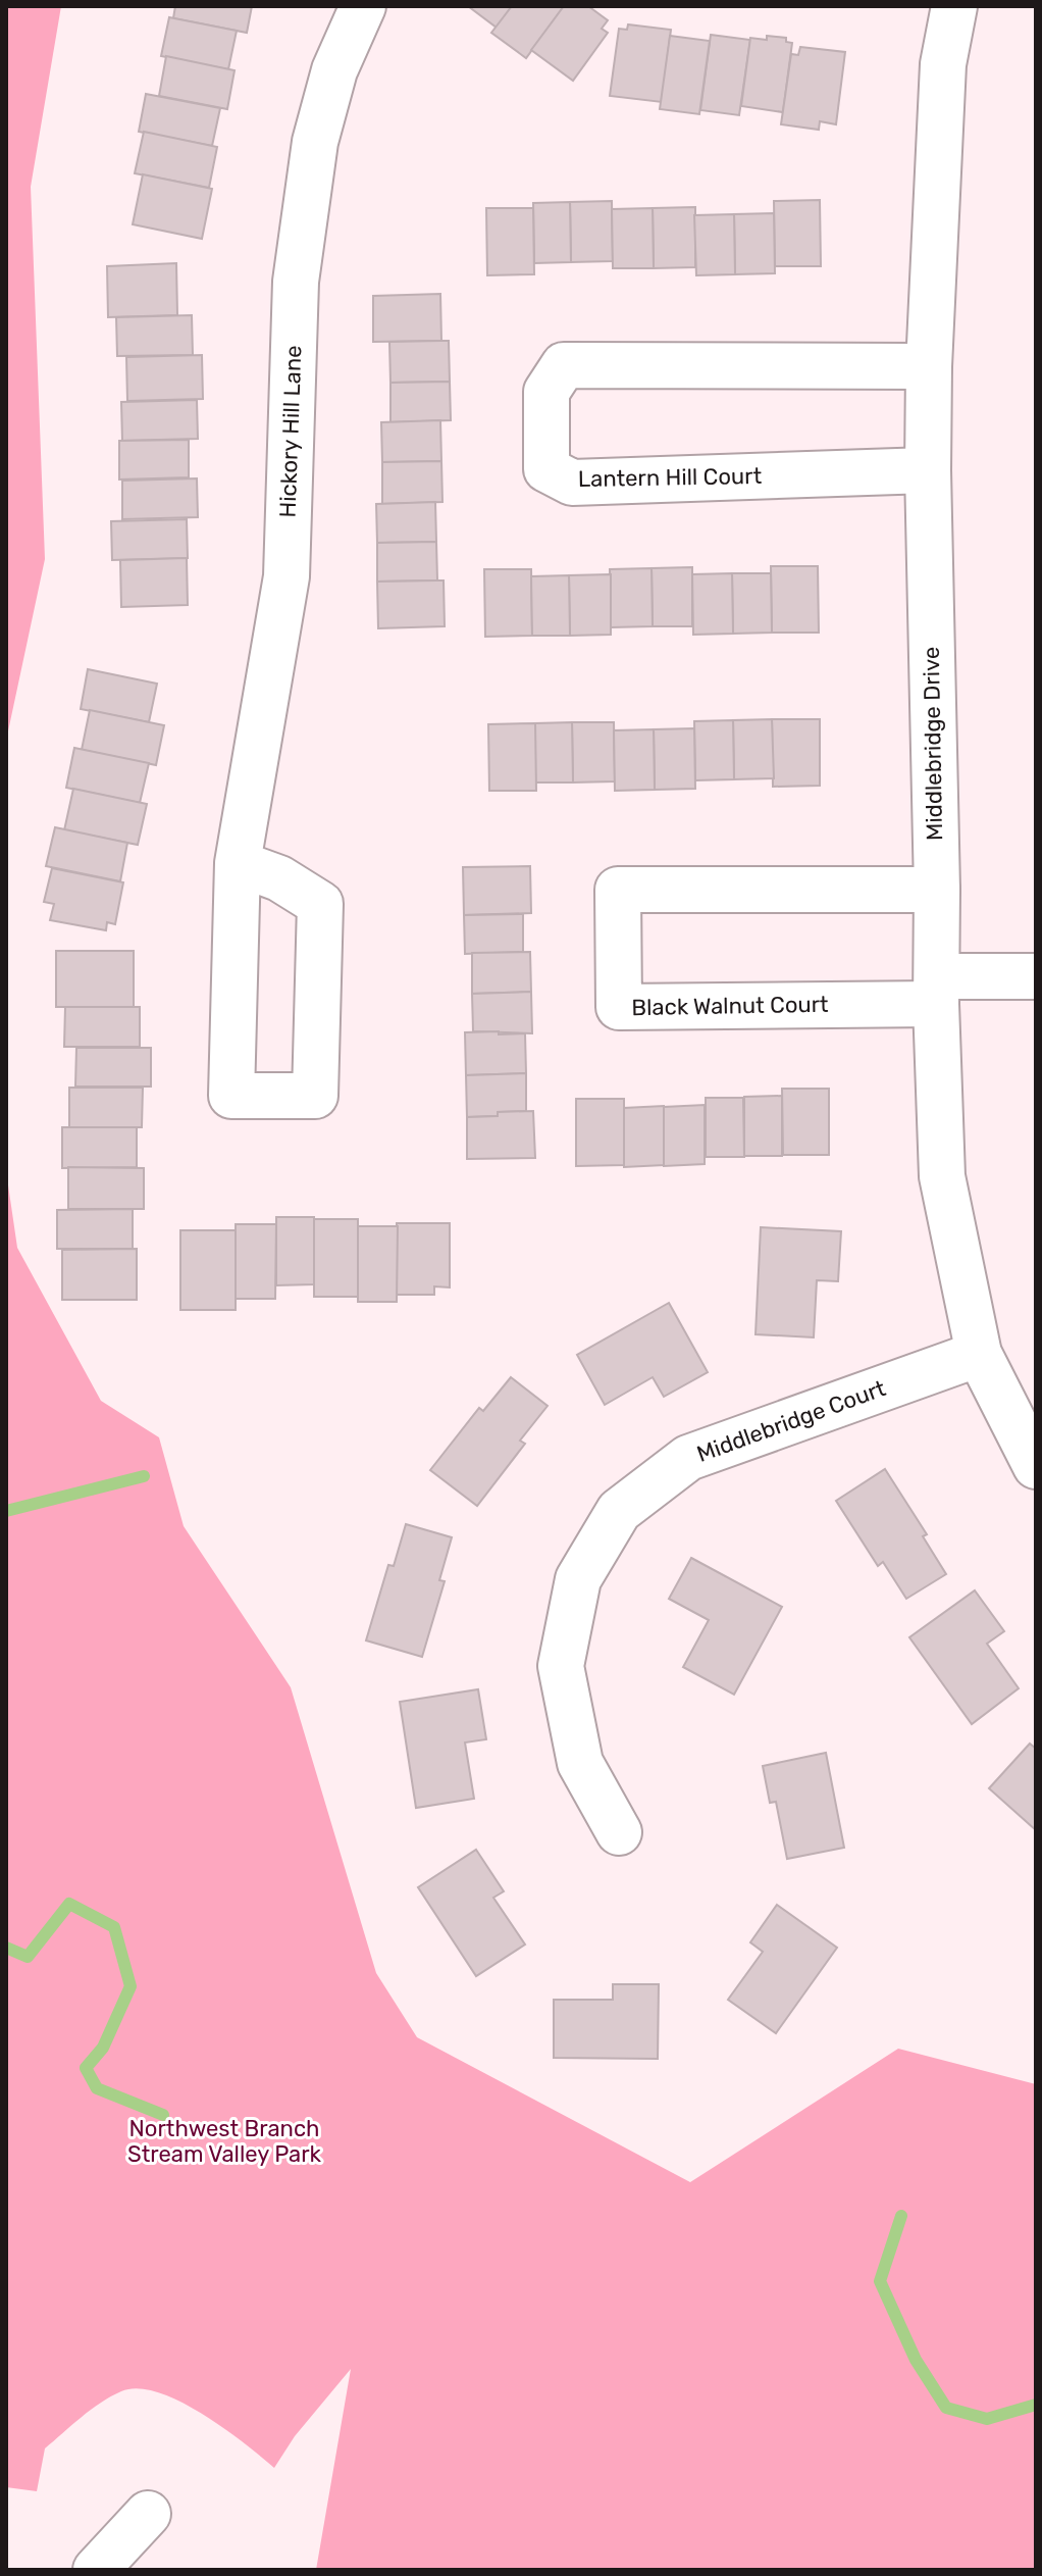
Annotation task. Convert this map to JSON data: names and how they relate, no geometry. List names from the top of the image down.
{
  "streets": {
    "street": [
      "Hickory Hill Lane",
      "Lantern Hill Court",
      "Middlebridge Drive",
      "Black Walnut Court",
      "Middlebridge Court"
    ]
  },
  "crossings": [
    ["Lantern Hill Court", "Middlebridge Drive"],
    ["Middlebridge Drive", "Black Walnut Court"],
    ["Middlebridge Drive", "Middlebridge Court"]
  ],
  "parks": ["Northwest Branch Stream Valley Park"]
}
